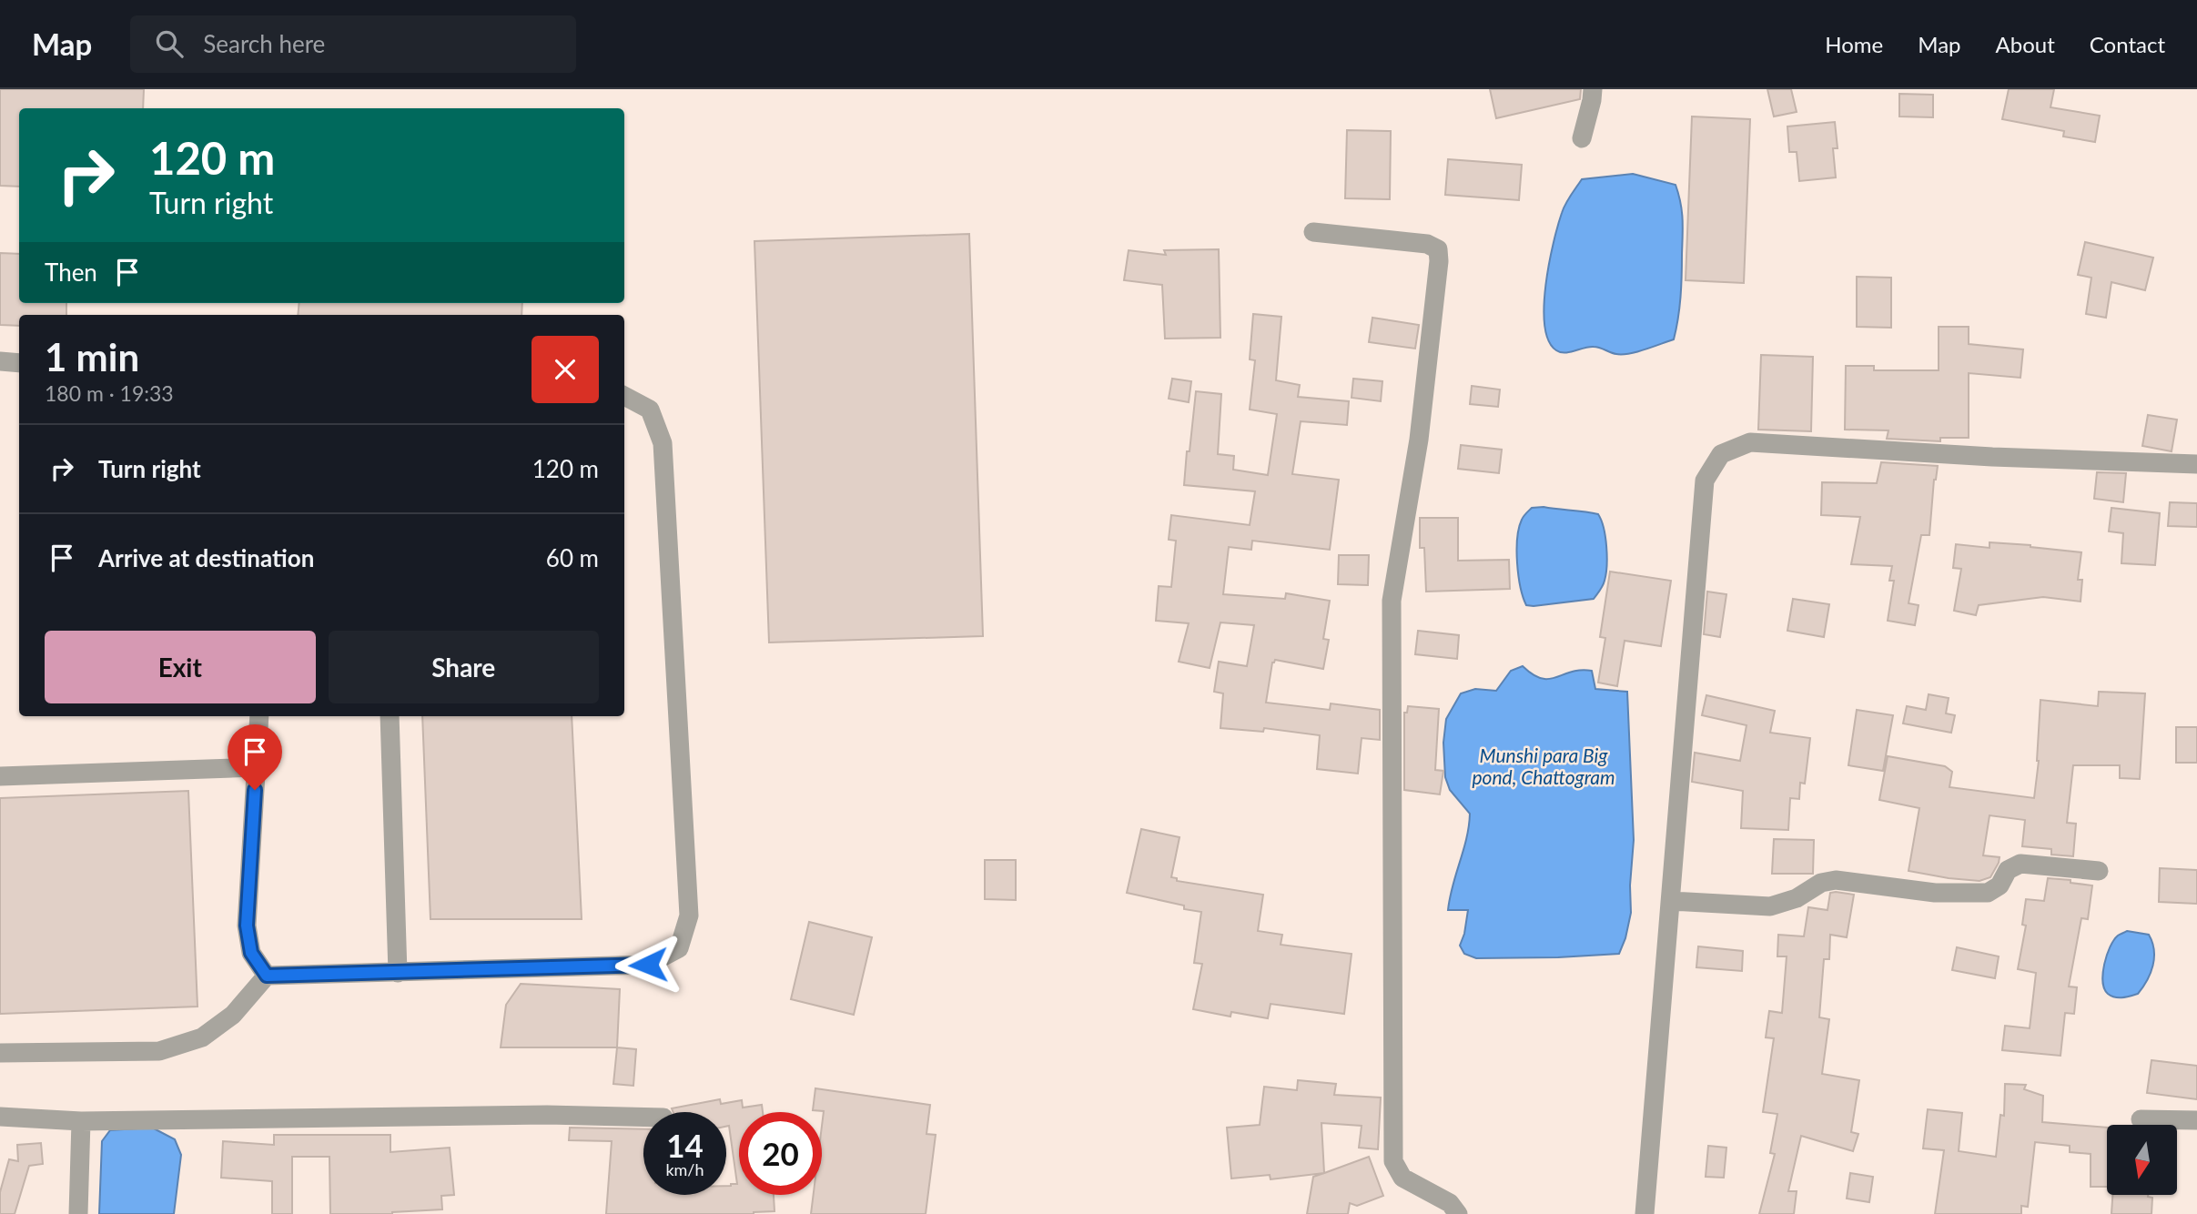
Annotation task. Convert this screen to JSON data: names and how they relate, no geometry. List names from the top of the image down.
{
  "water": ["Munshi para Big pond, Chattogram"],
  "north": "bottom",
  "page": {
    "header": "Map",
    "search": "Search here",
    "nav": [
      "Home",
      "Map",
      "About",
      "Contact"
    ],
    "turn": ["120 m", "Turn right"],
    "then": "Then",
    "heading": ["1 min", "180 m · 19:33"],
    "list": [
      {
        "name": "Turn right",
        "value": "120 m"
      },
      {
        "name": "Arrive at destination",
        "value": "60 m"
      }
    ],
    "buttons": ["Exit", "Share"],
    "speed": "14 km/h",
    "limit": "20"
  }
}
